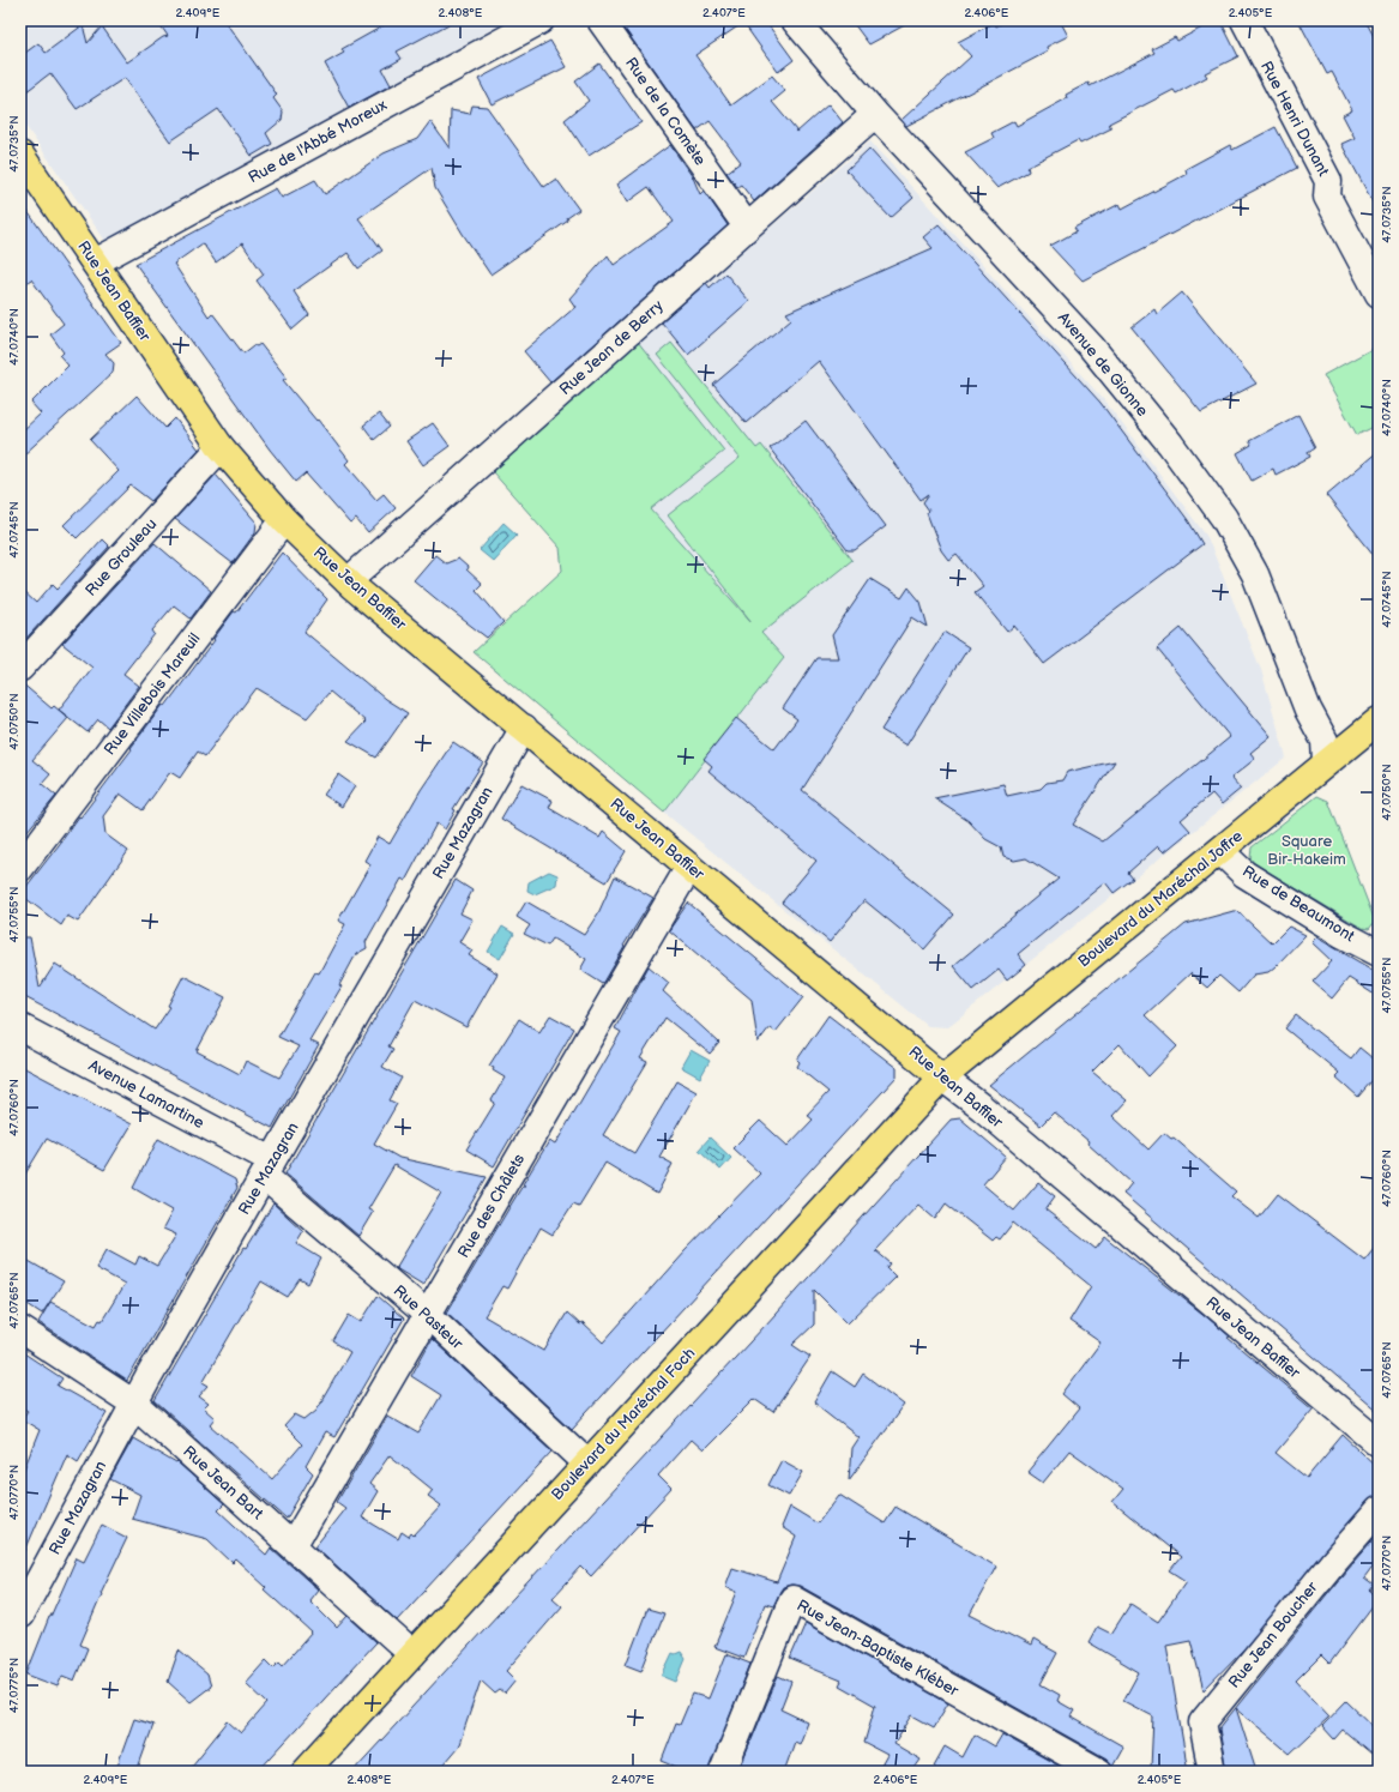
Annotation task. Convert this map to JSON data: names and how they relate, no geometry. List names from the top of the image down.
{
  "streets": {
    "main road": ["Rue Jean Baffier", "Boulevard du Maréchal Joffre", "Boulevard du Maréchal Foch"],
    "street": [
      "Rue de la Comète",
      "Rue Henri Dunant",
      "Rue de l'Abbé Moreux",
      "Rue Jean de Berry",
      "Avenue de Gionne",
      "Rue Grouleau",
      "Rue Villebois Mareuil",
      "Rue Mazagran",
      "Rue de Beaumont",
      "Avenue Lamartine",
      "Rue des Châlets",
      "Rue Pasteur",
      "Rue Jean Bart",
      "Rue Jean Boucher",
      "Rue Jean-Baptiste Kléber"
    ]
  },
  "crossings": [
    ["Rue de la Comète", "Rue Jean de Berry"],
    ["Rue de l'Abbé Moreux", "Rue Jean Baffier"],
    ["Rue Jean Baffier", "Rue Jean de Berry"],
    ["Rue Jean Baffier", "Rue Grouleau"],
    ["Rue Jean Baffier", "Rue Villebois Mareuil"],
    ["Rue Jean Baffier", "Rue Mazagran"],
    ["Rue Jean Baffier", "Boulevard du Maréchal Joffre"],
    ["Rue Jean Baffier", "Rue des Châlets"],
    ["Rue Jean Baffier", "Boulevard du Maréchal Foch"],
    ["Rue Jean de Berry", "Avenue de Gionne"],
    ["Avenue de Gionne", "Boulevard du Maréchal Joffre"],
    ["Rue Mazagran", "Avenue Lamartine"],
    ["Rue Mazagran", "Rue Pasteur"],
    ["Rue Mazagran", "Rue Jean Bart"],
    ["Boulevard du Maréchal Joffre", "Rue de Beaumont"],
    ["Boulevard du Maréchal Joffre", "Boulevard du Maréchal Foch"],
    ["Avenue Lamartine", "Rue Pasteur"],
    ["Rue des Châlets", "Rue Pasteur"],
    ["Rue des Châlets", "Rue Jean Bart"],
    ["Rue Pasteur", "Boulevard du Maréchal Foch"],
    ["Boulevard du Maréchal Foch", "Rue Jean Bart"]
  ],
  "parks": ["Square Bir-Hakeim"],
  "coordinates": [
    "2.409°E",
    "2.408°E",
    "2.407°E",
    "2.406°E",
    "2.405°E",
    "47.0735°N",
    "47.0740°N",
    "47.0745°N",
    "47.0750°N",
    "47.0755°N",
    "47.0760°N",
    "47.0765°N",
    "47.0770°N",
    "47.0775°N"
  ]
}
